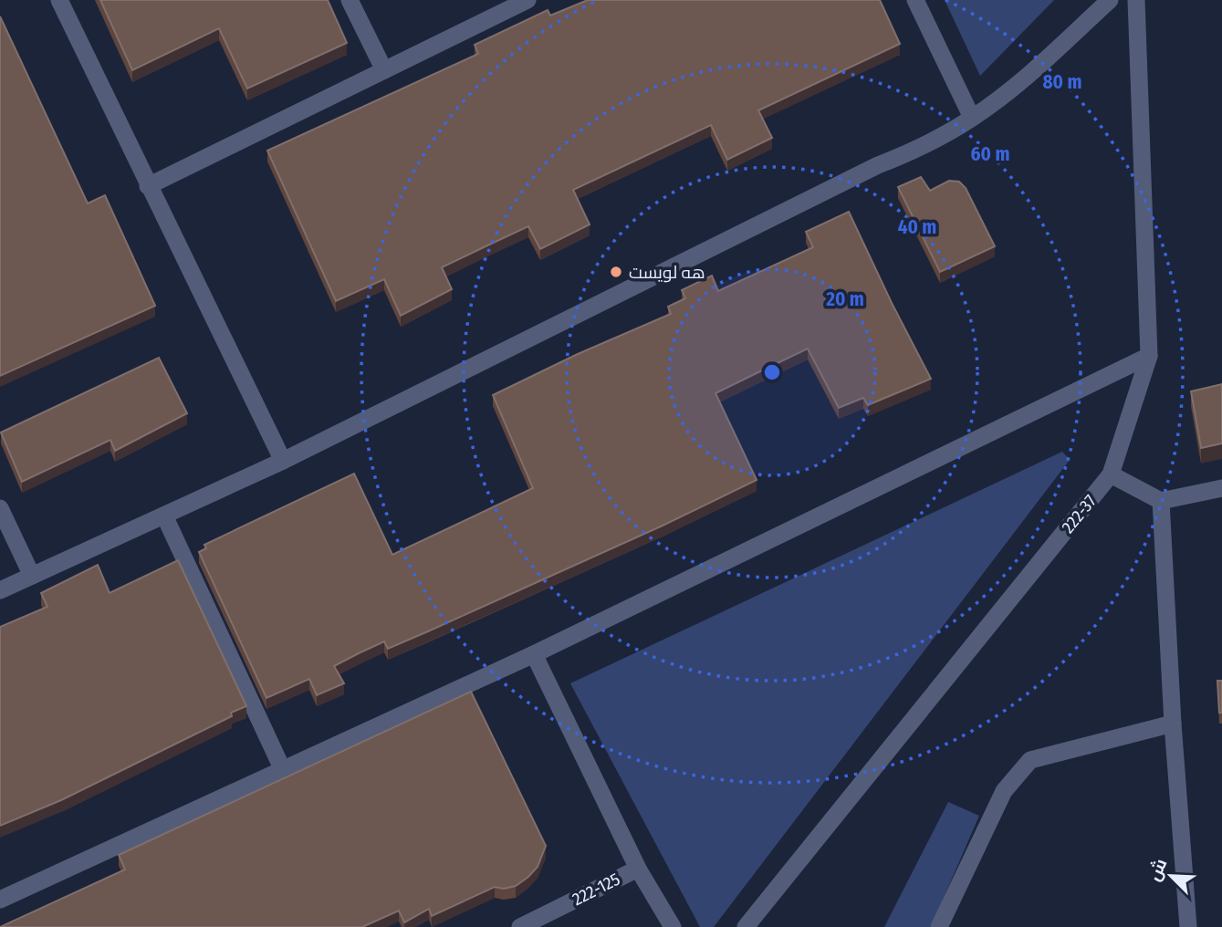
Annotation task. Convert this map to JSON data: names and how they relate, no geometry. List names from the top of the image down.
{
  "streets": {
    "street": ["222-37", "222-125"]
  },
  "places": ["هه لويست"],
  "north": "top left",
  "rings": [
    "80 m",
    "60 m",
    "40 m",
    "20 m"
  ]
}
